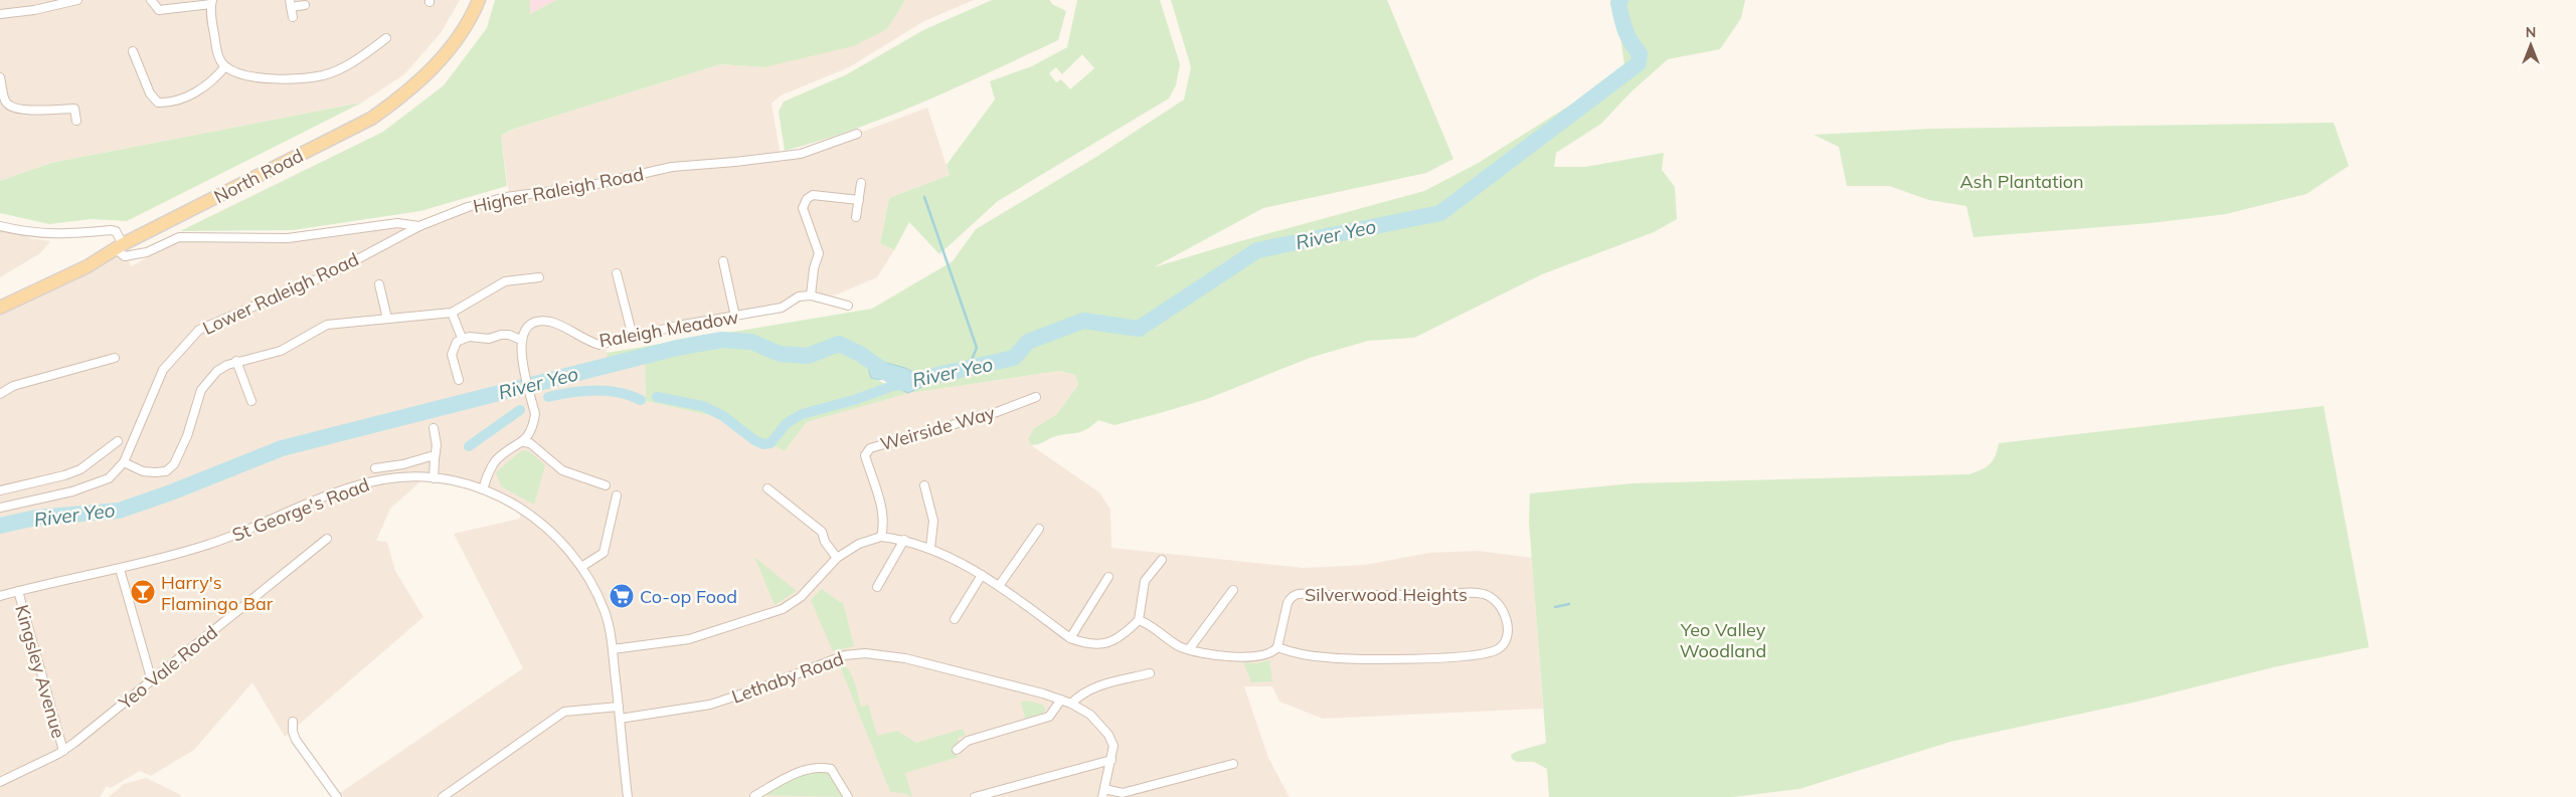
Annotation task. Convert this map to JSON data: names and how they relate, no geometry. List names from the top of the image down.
{
  "streets": {
    "main road": ["North Road"],
    "street": [
      "Higher Raleigh Road",
      "Lower Raleigh Road",
      "Raleigh Meadow",
      "Weirside Way",
      "St George's Road",
      "Silverwood Heights",
      "Yeo Vale Road",
      "Kingsley Avenue",
      "Lethaby Road"
    ]
  },
  "crossings": [
    ["North Road", "Higher Raleigh Road"],
    ["Higher Raleigh Road", "Lower Raleigh Road"],
    ["St George's Road", "Kingsley Avenue"],
    ["St George's Road", "Lethaby Road"],
    ["Yeo Vale Road", "Kingsley Avenue"]
  ],
  "water": ["River Yeo"],
  "parks": ["Ash Plantation", "Yeo Valley Woodland"],
  "places": {
    "bar": ["Harry's Flamingo Bar"],
    "supermarket": ["Co-op Food"]
  },
  "north": "top"
}
